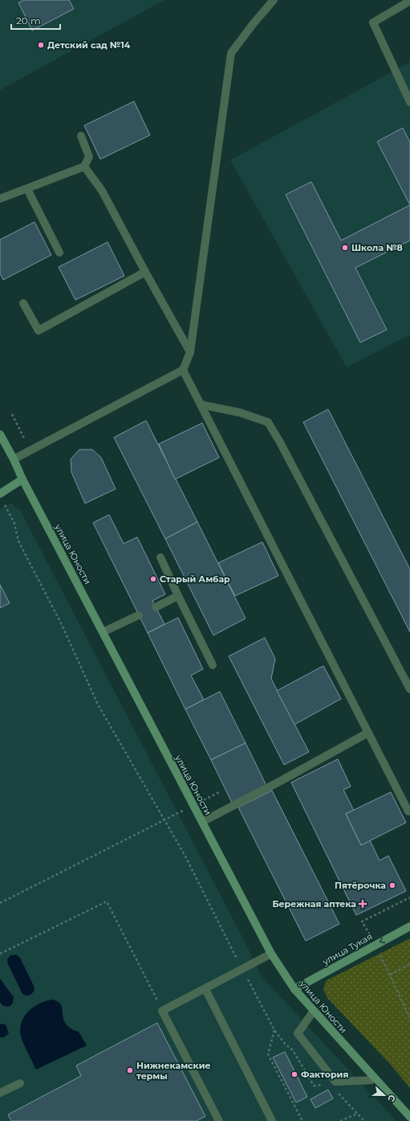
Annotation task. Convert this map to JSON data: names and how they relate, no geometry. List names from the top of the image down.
{
  "streets": {
    "street": ["улица Юности", "улица Тукая"]
  },
  "crossings": [
    ["улица Юности", "улица Тукая"]
  ],
  "places": {
    "other": [
      "Детский сад №14",
      "Школа №8",
      "Старый Амбар",
      "Пятёрочка",
      "Нижнекамские термы",
      "Фактория"
    ],
    "health": ["Бережная аптека"]
  },
  "scale_bar": "20 m",
  "north": "right"
}
